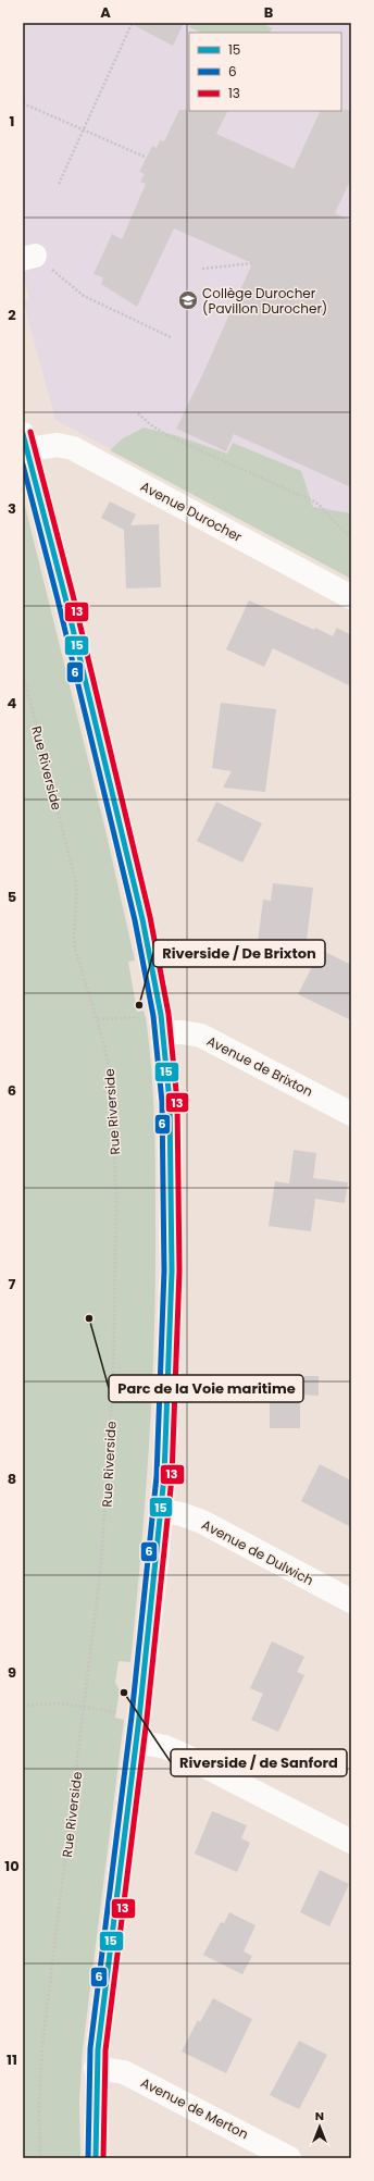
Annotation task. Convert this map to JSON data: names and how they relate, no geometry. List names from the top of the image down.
{
  "streets": {
    "street": [
      "Avenue Durocher",
      "Avenue de Brixton",
      "Avenue de Dulwich",
      "Avenue de Merton"
    ],
    "path": ["Rue Riverside"]
  },
  "places": {
    "school or university": ["Collège Durocher (Pavillon Durocher)"],
    "other": ["Riverside / De Brixton", "Parc de la Voie maritime", "Riverside / de Sanford"]
  },
  "lines": ["transit line 13", "transit line 15", "transit line 6"],
  "legend": ["15", "6", "13"],
  "north": "top",
  "grid": {
    "columns": ["A", "B"],
    "rows": [
      "1",
      "2",
      "3",
      "4",
      "5",
      "6",
      "7",
      "8",
      "9",
      "10",
      "11"
    ]
  }
}
